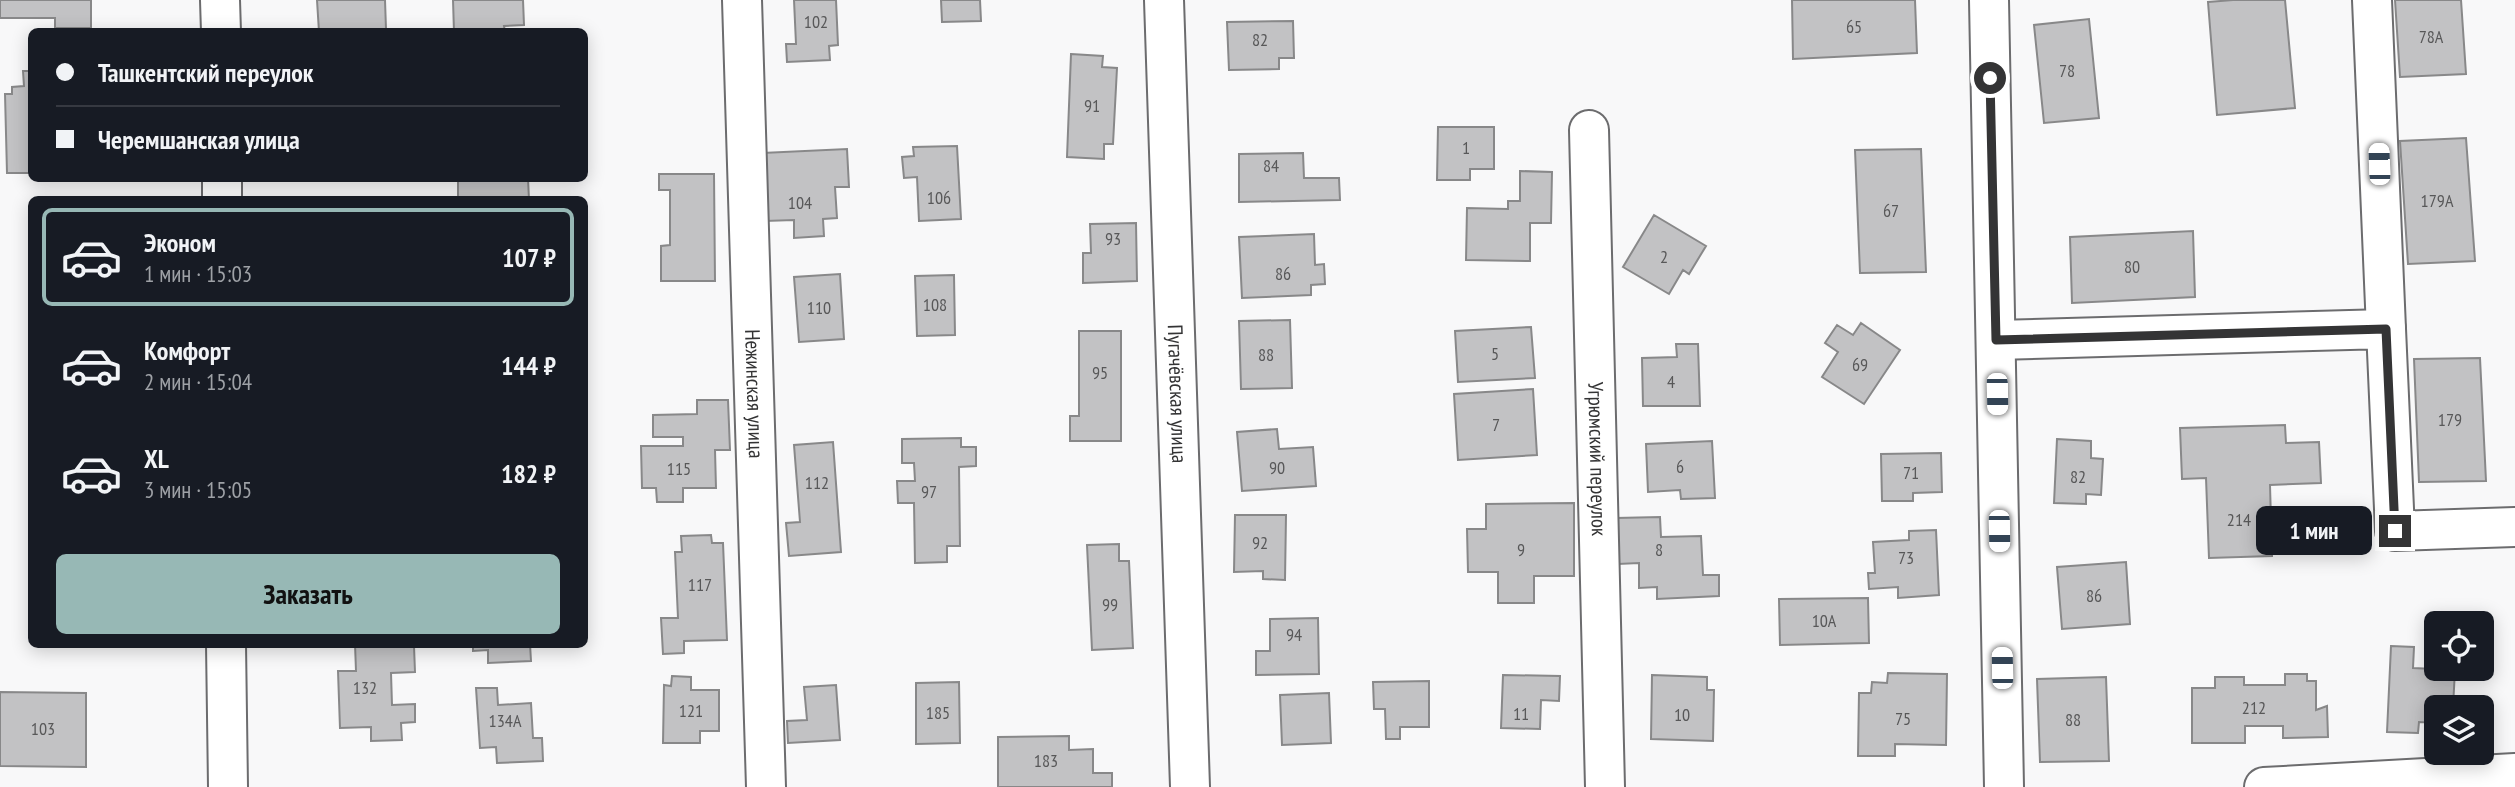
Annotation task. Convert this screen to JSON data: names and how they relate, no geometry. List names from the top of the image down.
{
  "streets": {
    "street": ["Нежинская улица", "Пугачёвская улица", "Угрюмский переулок"]
  },
  "house_numbers": [
    "102",
    "65",
    "78А",
    "82",
    "78",
    "91",
    "1",
    "84",
    "106",
    "179А",
    "104",
    "67",
    "93",
    "2",
    "80",
    "86",
    "108",
    "110",
    "5",
    "88",
    "69",
    "95",
    "4",
    "179",
    "7",
    "6",
    "90",
    "115",
    "71",
    "82",
    "112",
    "97",
    "214",
    "92",
    "9",
    "8",
    "73",
    "117",
    "86",
    "99",
    "10А",
    "94",
    "132",
    "212",
    "121",
    "185",
    "11",
    "10",
    "75",
    "88",
    "134А",
    "103",
    "183"
  ],
  "page": {
    "banner": ["Ташкентский переулок", "Черемшанская улица"],
    "list": [
      {
        "name": "Эконом",
        "note": "1 мин · 15:03",
        "value": "107 ₽"
      },
      {
        "name": "Комфорт",
        "note": "2 мин · 15:04",
        "value": "144 ₽"
      },
      {
        "name": "XL",
        "note": "3 мин · 15:05",
        "value": "182 ₽"
      }
    ],
    "bubble": "1 мин",
    "buttons": "Заказать"
  }
}
